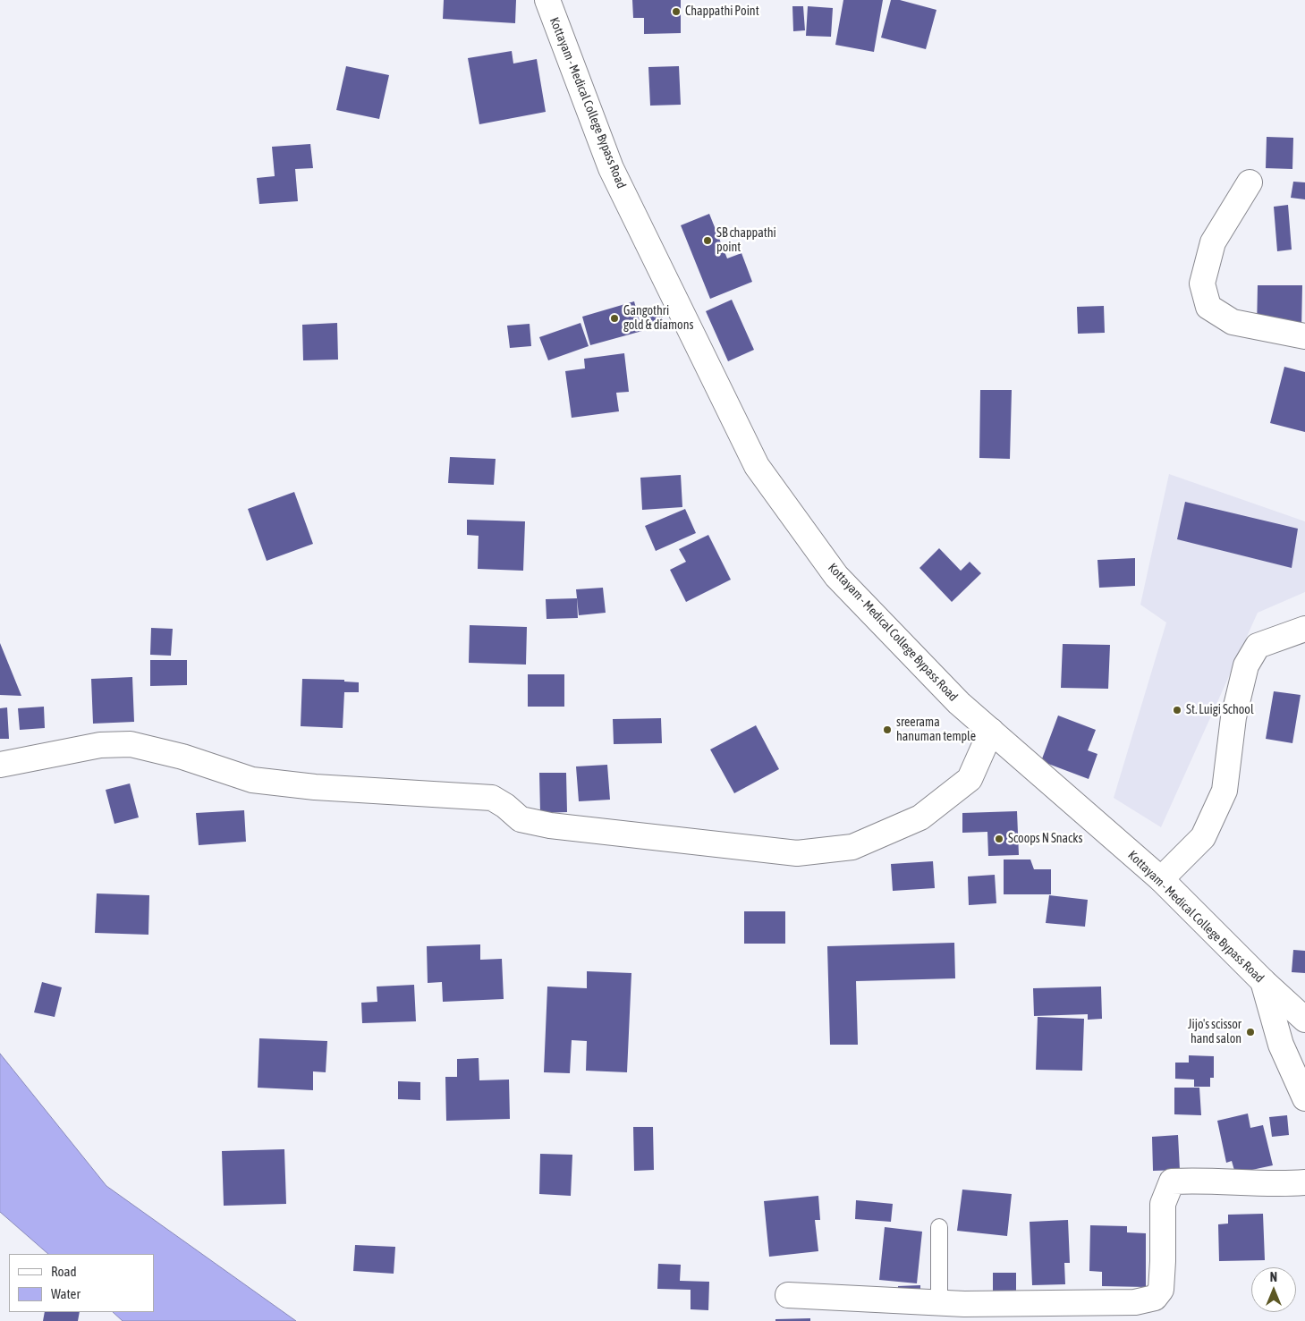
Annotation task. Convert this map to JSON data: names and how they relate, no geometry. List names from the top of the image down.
{
  "streets": {
    "street": ["Kottayam - Medical College Bypass Road"]
  },
  "places": [
    "Chappathi Point",
    "SB chappathi point",
    "Gangothri gold & diamons",
    "St. Luigi School",
    "sreerama hanuman temple",
    "Scoops N Snacks",
    "Jijo's scissor hand salon"
  ],
  "legend": ["Road", "Water"],
  "north": "top"
}
